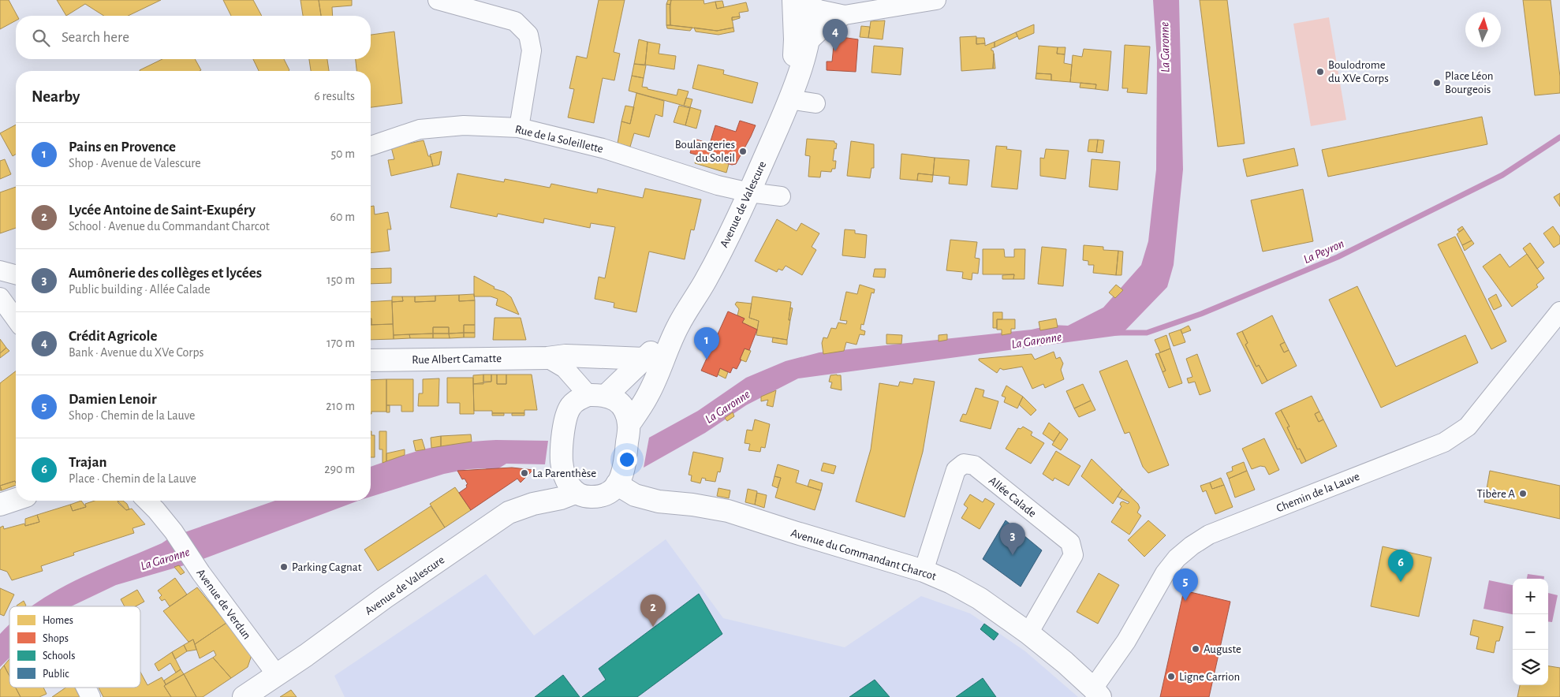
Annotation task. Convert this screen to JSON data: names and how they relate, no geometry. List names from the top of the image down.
{
  "streets": {
    "main road": ["Avenue de Valescure", "Rue Albert Camatte", "Avenue du Commandant Charcot"],
    "street": [
      "Rue de la Soleillette",
      "Chemin de la Lauve",
      "Allée Calade",
      "Avenue de Verdun"
    ]
  },
  "crossings": [
    ["Rue de la Soleillette", "Avenue de Valescure"],
    ["Avenue de Valescure", "Rue Albert Camatte"],
    ["Avenue de Valescure", "Avenue du Commandant Charcot"],
    ["Avenue de Valescure", "Avenue de Verdun"],
    ["Chemin de la Lauve", "Avenue du Commandant Charcot"],
    ["Allée Calade", "Avenue du Commandant Charcot"]
  ],
  "water": ["La Garonne", "La Peyron"],
  "places": [
    "Boulodrome du XVe Corps",
    "Place Léon Bourgeois",
    "Boulangeries du Soleil",
    "La Parenthèse",
    "Tibère A",
    "Parking Cagnat",
    "Auguste",
    "Ligne Carrion"
  ],
  "legend": [
    "Homes",
    "Shops",
    "Schools",
    "Public"
  ],
  "north": "top",
  "page": {
    "search": "Search here",
    "pins": [
      "4",
      "1",
      "3",
      "6",
      "5",
      "2"
    ],
    "heading": ["Nearby", "6 results"],
    "list": [
      {
        "mark": "1",
        "name": "Pains en Provence",
        "note": "Shop · Avenue de Valescure",
        "value": "50 m"
      },
      {
        "mark": "2",
        "name": "Lycée Antoine de Saint-Exupéry",
        "note": "School · Avenue du Commandant Charcot",
        "value": "60 m"
      },
      {
        "mark": "3",
        "name": "Aumônerie des collèges et lycées",
        "note": "Public building · Allée Calade",
        "value": "150 m"
      },
      {
        "mark": "4",
        "name": "Crédit Agricole",
        "note": "Bank · Avenue du XVe Corps",
        "value": "170 m"
      },
      {
        "mark": "5",
        "name": "Damien Lenoir",
        "note": "Shop · Chemin de la Lauve",
        "value": "210 m"
      },
      {
        "mark": "6",
        "name": "Trajan",
        "note": "Place · Chemin de la Lauve",
        "value": "290 m"
      }
    ],
    "map_buttons": ["+", "−"]
  }
}
